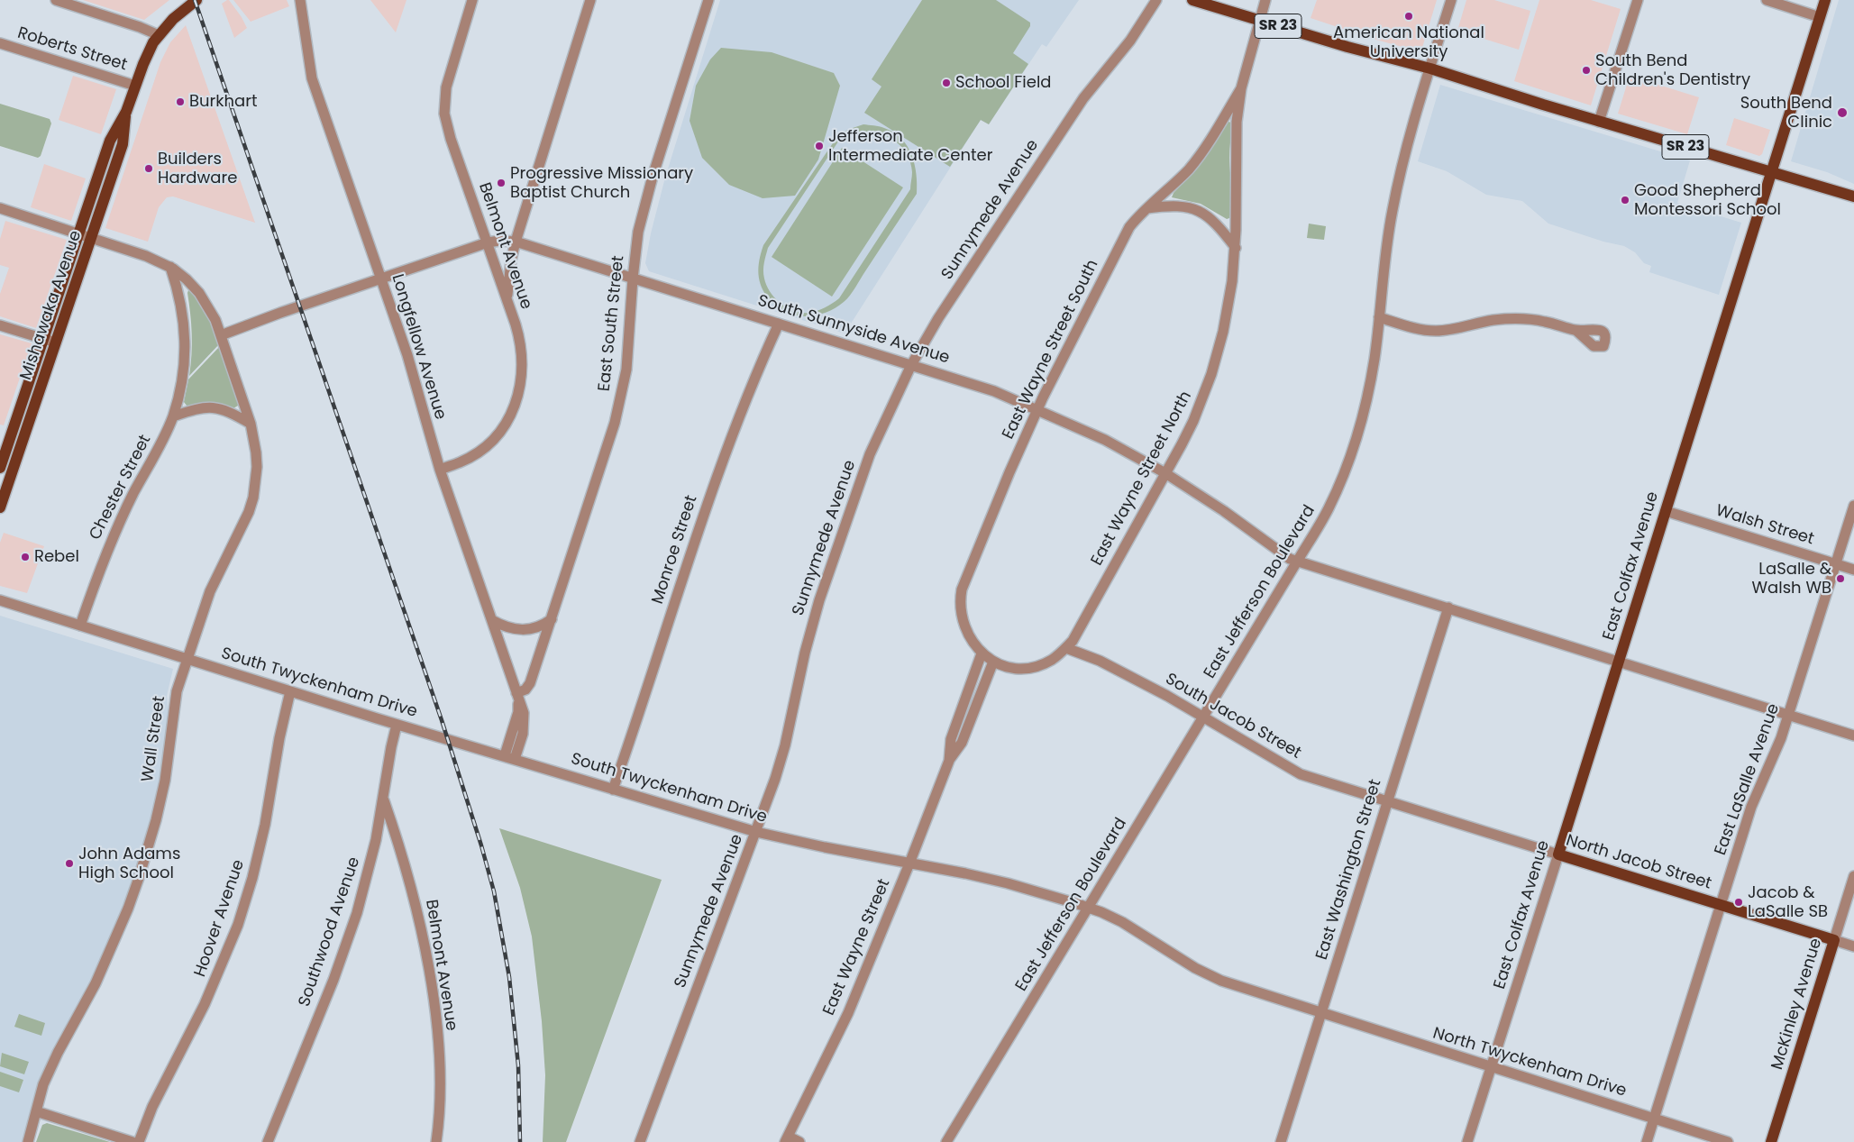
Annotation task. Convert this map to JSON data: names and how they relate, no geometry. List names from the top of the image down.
{
  "streets": {
    "main road": [
      "SR 23",
      "Mishawaka Avenue",
      "East Colfax Avenue",
      "North Jacob Street",
      "McKinley Avenue"
    ],
    "street": [
      "Roberts Street",
      "Sunnymede Avenue",
      "Belmont Avenue",
      "East South Street",
      "South Sunnyside Avenue",
      "Longfellow Avenue",
      "East Wayne Street South",
      "East Wayne Street North",
      "Chester Street",
      "Walsh Street",
      "Monroe Street",
      "East Jefferson Boulevard",
      "South Twyckenham Drive",
      "South Jacob Street",
      "Wall Street",
      "East LaSalle Avenue",
      "East Washington Street",
      "Hoover Avenue",
      "Southwood Avenue",
      "East Wayne Street",
      "North Twyckenham Drive"
    ]
  },
  "crossings": [
    ["SR 23", "East Colfax Avenue"],
    ["SR 23", "East Jefferson Boulevard"],
    ["Roberts Street", "Mishawaka Avenue"],
    ["Sunnymede Avenue", "South Sunnyside Avenue"],
    ["Sunnymede Avenue", "South Twyckenham Drive"],
    ["Belmont Avenue", "South Sunnyside Avenue"],
    ["Belmont Avenue", "Longfellow Avenue"],
    ["Belmont Avenue", "Southwood Avenue"],
    ["Mishawaka Avenue", "Wall Street"],
    ["East South Street", "South Sunnyside Avenue"],
    ["East South Street", "Longfellow Avenue"],
    ["South Sunnyside Avenue", "Longfellow Avenue"],
    ["South Sunnyside Avenue", "East Wayne Street South"],
    ["South Sunnyside Avenue", "East Wayne Street North"],
    ["South Sunnyside Avenue", "Monroe Street"],
    ["South Sunnyside Avenue", "East Colfax Avenue"],
    ["South Sunnyside Avenue", "East Jefferson Boulevard"],
    ["South Sunnyside Avenue", "Wall Street"],
    ["South Sunnyside Avenue", "East LaSalle Avenue"],
    ["South Sunnyside Avenue", "East Washington Street"],
    ["Longfellow Avenue", "South Twyckenham Drive"],
    ["East Wayne Street South", "East Wayne Street North"],
    ["East Wayne Street South", "East Wayne Street"],
    ["East Wayne Street North", "South Jacob Street"],
    ["East Wayne Street North", "East Wayne Street"],
    ["Chester Street", "South Twyckenham Drive"],
    ["Chester Street", "Wall Street"],
    ["Walsh Street", "East Colfax Avenue"],
    ["Walsh Street", "East LaSalle Avenue"],
    ["Monroe Street", "South Twyckenham Drive"],
    ["East Colfax Avenue", "North Jacob Street"],
    ["East Colfax Avenue", "North Twyckenham Drive"],
    ["East Jefferson Boulevard", "South Twyckenham Drive"],
    ["East Jefferson Boulevard", "South Jacob Street"],
    ["South Twyckenham Drive", "Wall Street"],
    ["South Twyckenham Drive", "East Washington Street"],
    ["South Twyckenham Drive", "Hoover Avenue"],
    ["South Twyckenham Drive", "Southwood Avenue"],
    ["South Twyckenham Drive", "East Wayne Street"],
    ["South Twyckenham Drive", "North Twyckenham Drive"],
    ["South Jacob Street", "North Jacob Street"],
    ["South Jacob Street", "East Washington Street"],
    ["East LaSalle Avenue", "North Jacob Street"],
    ["East LaSalle Avenue", "North Twyckenham Drive"],
    ["North Jacob Street", "East Washington Street"],
    ["North Jacob Street", "McKinley Avenue"],
    ["East Washington Street", "North Twyckenham Drive"]
  ],
  "places": [
    "American National University",
    "South Bend Children's Dentistry",
    "School Field",
    "Burkhart",
    "South Bend Clinic",
    "Jefferson Intermediate Center",
    "Builders Hardware",
    "Progressive Missionary Baptist Church",
    "Good Shepherd Montessori School",
    "Rebel",
    "LaSalle & Walsh WB",
    "John Adams High School",
    "Jacob & LaSalle SB"
  ]
}
